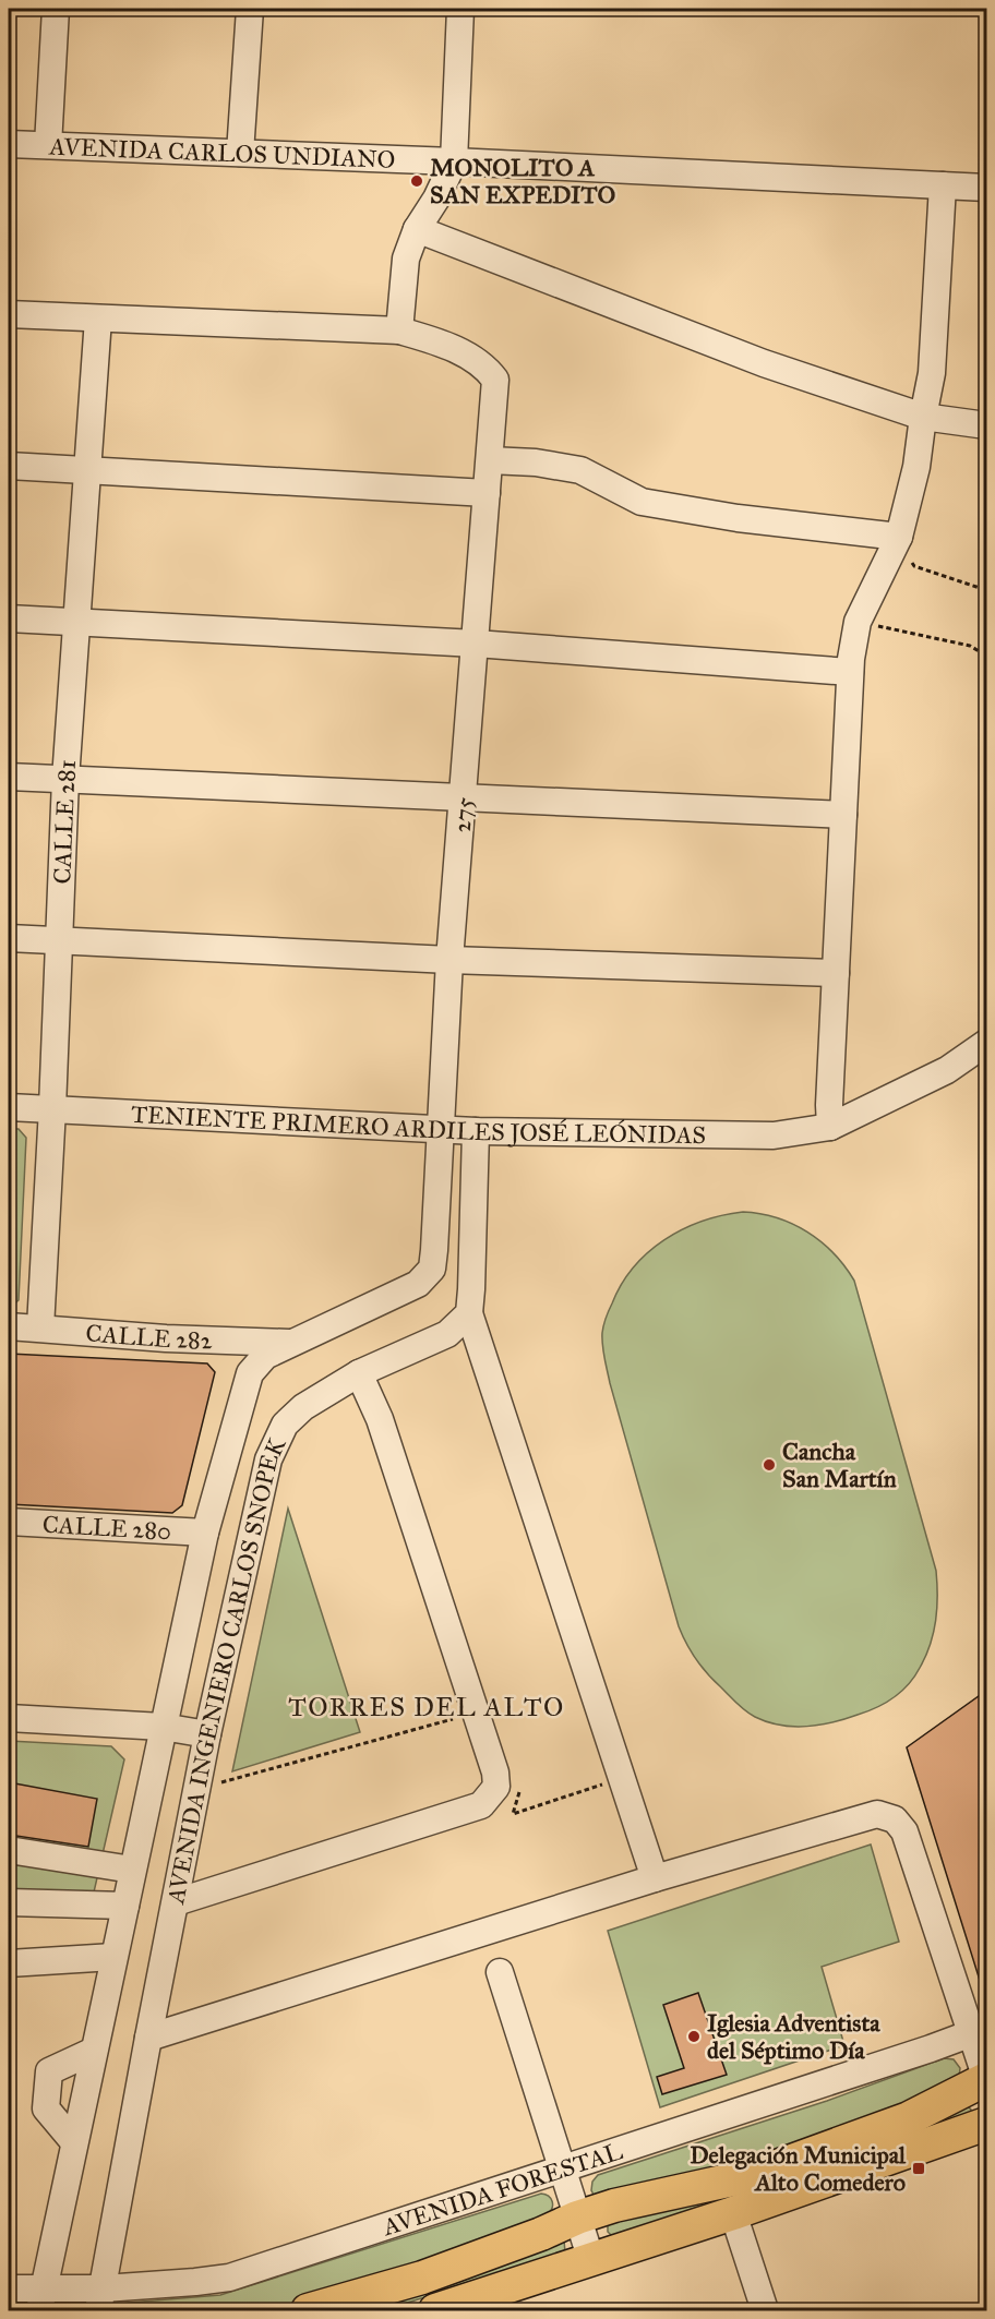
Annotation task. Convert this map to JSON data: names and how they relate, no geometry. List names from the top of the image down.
{
  "streets": {
    "main road": ["AVENIDA FORESTAL"],
    "street": [
      "AVENIDA CARLOS UNDIANO",
      "275",
      "CALLE 281",
      "TENIENTE PRIMERO ARDILES JOSÉ LEÓNIDAS",
      "CALLE 282",
      "CALLE 280",
      "AVENIDA INGENIERO CARLOS SNOPEK"
    ]
  },
  "crossings": [
    ["275", "TENIENTE PRIMERO ARDILES JOSÉ LEÓNIDAS"],
    ["275", "AVENIDA INGENIERO CARLOS SNOPEK"],
    ["CALLE 281", "TENIENTE PRIMERO ARDILES JOSÉ LEÓNIDAS"],
    ["CALLE 281", "CALLE 282"],
    ["CALLE 282", "AVENIDA INGENIERO CARLOS SNOPEK"],
    ["CALLE 280", "AVENIDA INGENIERO CARLOS SNOPEK"],
    ["AVENIDA INGENIERO CARLOS SNOPEK", "AVENIDA FORESTAL"]
  ],
  "districts": ["TORRES DEL ALTO"],
  "places": {
    "other": ["MONOLITO A SAN EXPEDITO", "Cancha San Martín", "Iglesia Adventista del Séptimo Día"],
    "transit": ["Delegación Municipal Alto Comedero"]
  }
}
